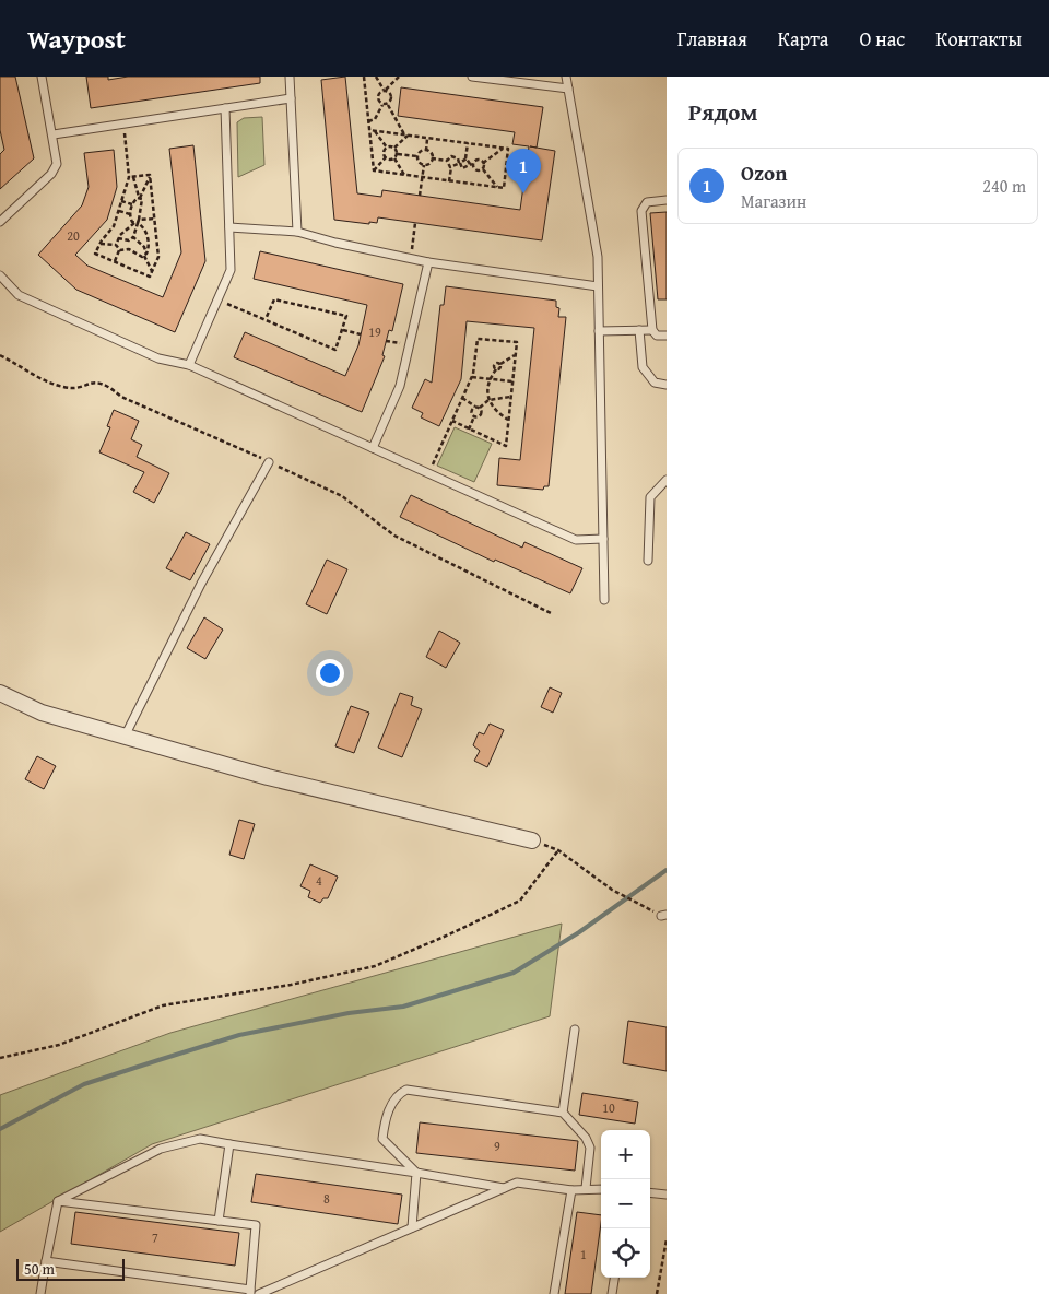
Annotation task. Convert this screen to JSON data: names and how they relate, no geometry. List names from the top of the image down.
{
  "house_numbers": [
    "20",
    "19",
    "4",
    "10",
    "9",
    "8",
    "7",
    "1"
  ],
  "scale_bar": "50 m",
  "page": {
    "header": "Waypost",
    "nav": [
      "Главная",
      "Карта",
      "О нас",
      "Контакты"
    ],
    "heading": "Рядом",
    "list": [
      {
        "mark": "1",
        "name": "Ozon",
        "note": "Магазин",
        "value": "240 m"
      }
    ],
    "pins": "1",
    "map_buttons": ["+", "−"],
    "scale": "50 m"
  }
}
